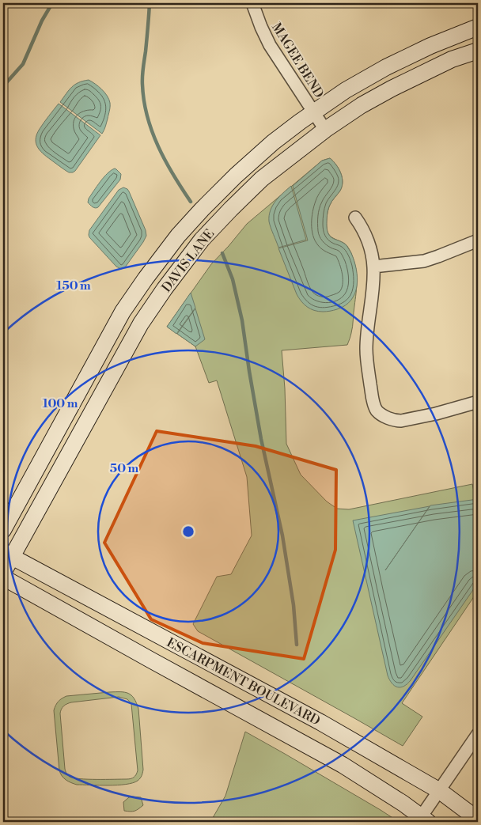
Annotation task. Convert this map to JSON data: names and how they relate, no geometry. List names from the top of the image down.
{
  "streets": {
    "main road": ["DAVIS LANE", "ESCARPMENT BOULEVARD"],
    "street": ["MAGEE BEND"]
  },
  "crossings": [
    ["MAGEE BEND", "DAVIS LANE"],
    ["DAVIS LANE", "ESCARPMENT BOULEVARD"]
  ],
  "rings": ["150 m", "100 m", "50 m"]
}
